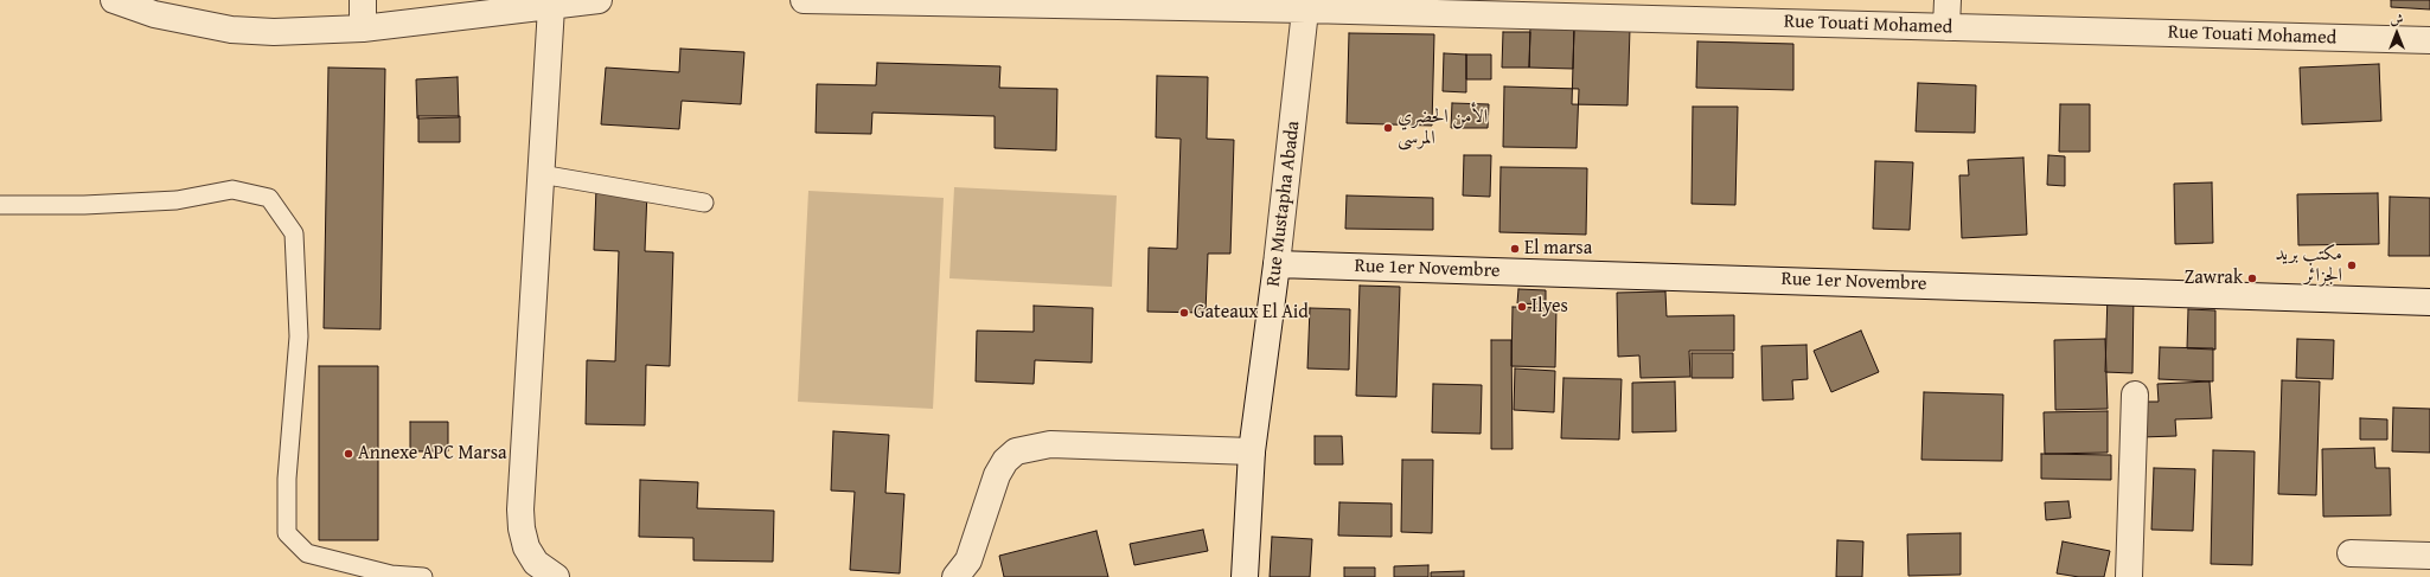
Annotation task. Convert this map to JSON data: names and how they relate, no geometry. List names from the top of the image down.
{
  "streets": {
    "street": ["Rue Touati Mohamed", "Rue Mustapha Abada", "Rue 1er Novembre"]
  },
  "crossings": [
    ["Rue Touati Mohamed", "Rue Mustapha Abada"],
    ["Rue Mustapha Abada", "Rue 1er Novembre"]
  ],
  "places": [
    "الأمن الحضري المرسى",
    "El marsa",
    "مكتب بريد الجزائر",
    "Zawrak",
    "Ilyes",
    "Gateaux El Aid",
    "Annexe APC Marsa"
  ],
  "north": "top"
}
